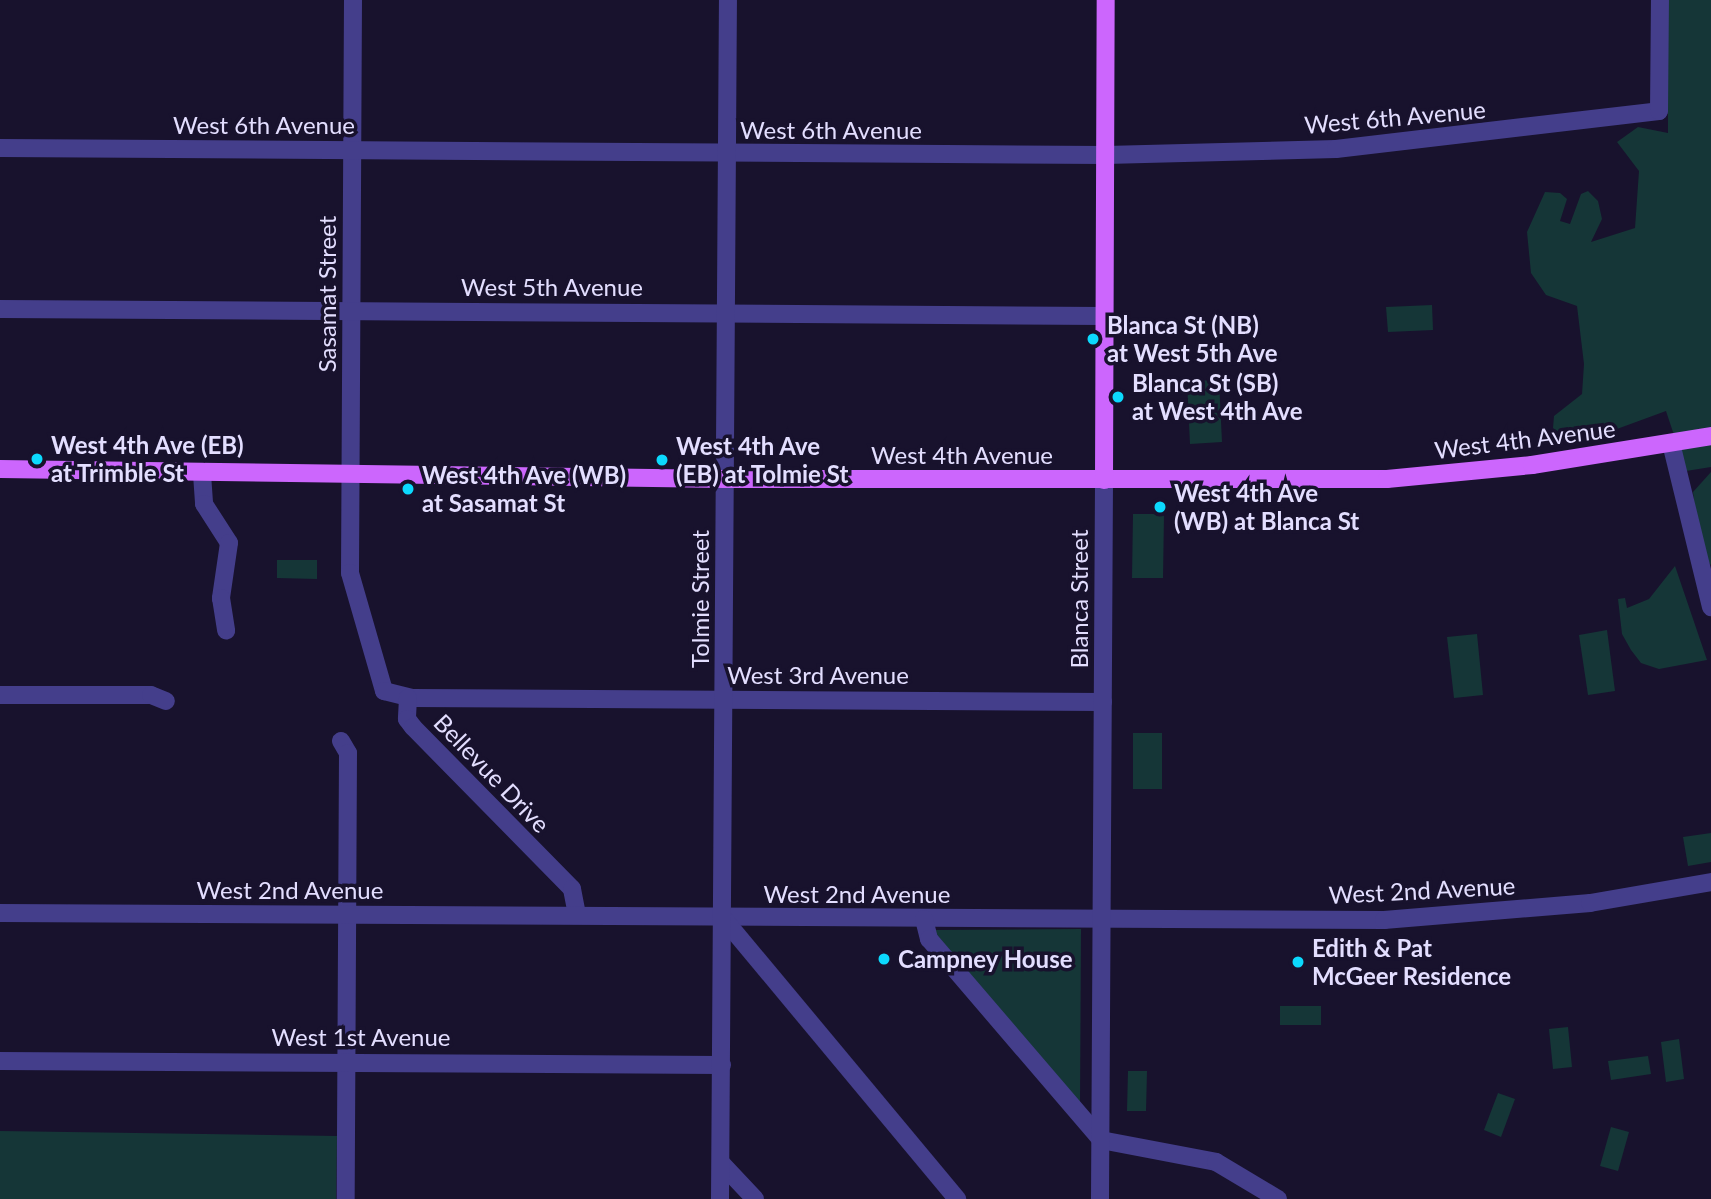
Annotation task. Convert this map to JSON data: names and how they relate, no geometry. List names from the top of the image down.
{
  "streets": {
    "main road": ["West 4th Avenue", "Blanca Street"],
    "street": [
      "West 6th Avenue",
      "West 5th Avenue",
      "Sasamat Street",
      "Tolmie Street",
      "West 3rd Avenue",
      "Bellevue Drive",
      "West 2nd Avenue",
      "West 1st Avenue"
    ]
  },
  "crossings": [
    ["West 6th Avenue", "Sasamat Street"],
    ["West 6th Avenue", "Tolmie Street"],
    ["West 6th Avenue", "Blanca Street"],
    ["West 5th Avenue", "Sasamat Street"],
    ["West 5th Avenue", "Tolmie Street"],
    ["West 5th Avenue", "Blanca Street"],
    ["Sasamat Street", "West 4th Avenue"],
    ["Sasamat Street", "Bellevue Drive"],
    ["West 4th Avenue", "Tolmie Street"],
    ["West 4th Avenue", "Blanca Street"],
    ["Tolmie Street", "West 3rd Avenue"],
    ["Tolmie Street", "West 2nd Avenue"],
    ["Tolmie Street", "West 1st Avenue"],
    ["Blanca Street", "West 3rd Avenue"],
    ["Blanca Street", "West 2nd Avenue"],
    ["West 3rd Avenue", "Bellevue Drive"],
    ["Bellevue Drive", "West 2nd Avenue"]
  ],
  "places": [
    "Blanca St (NB) at West 5th Ave",
    "Blanca St (SB) at West 4th Ave",
    "West 4th Ave (EB) at Trimble St",
    "West 4th Ave (EB) at Tolmie St",
    "West 4th Ave (WB) at Sasamat St",
    "West 4th Ave (WB) at Blanca St",
    "Campney House",
    "Edith & Pat McGeer Residence"
  ]
}
